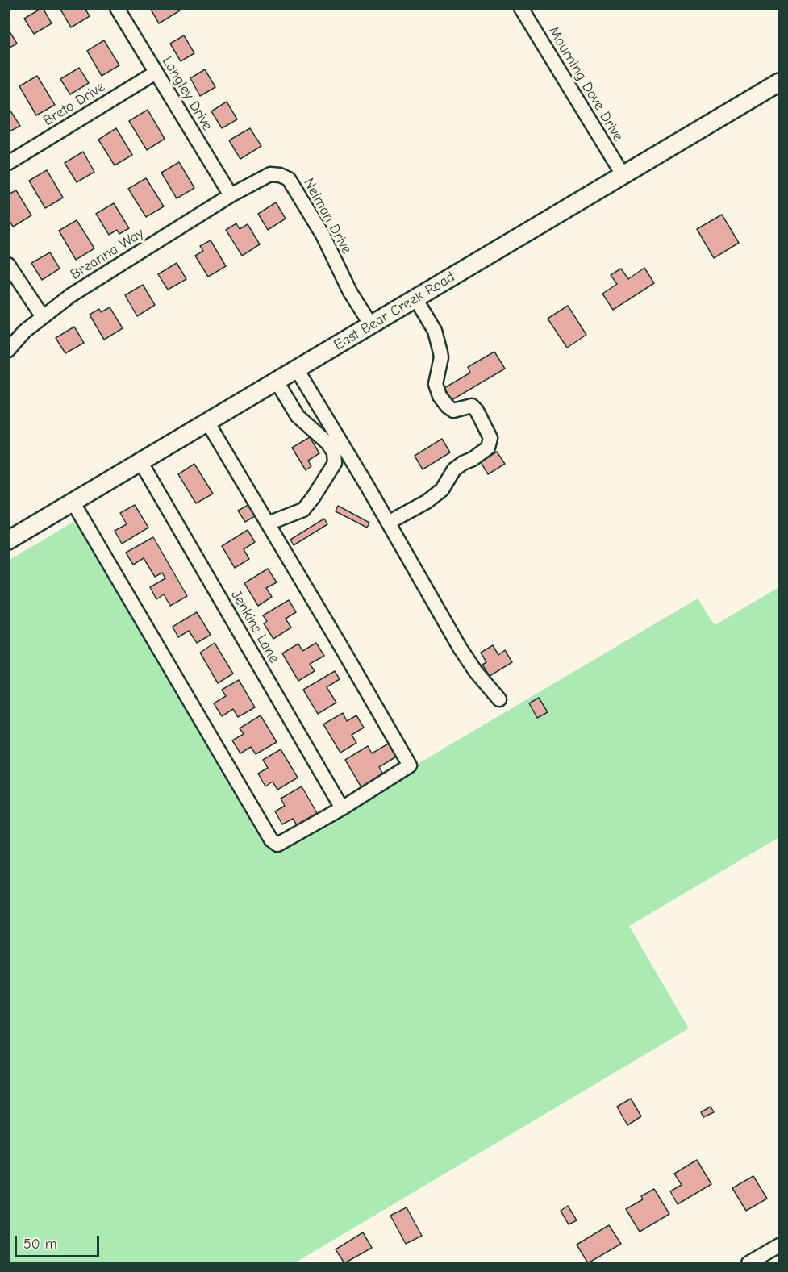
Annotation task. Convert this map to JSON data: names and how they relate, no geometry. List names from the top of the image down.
{
  "streets": {
    "main road": ["East Bear Creek Road"],
    "street": [
      "Mourning Dove Drive",
      "Langley Drive",
      "Breto Drive",
      "Neiman Drive",
      "Breanna Way",
      "Jenkins Lane"
    ]
  },
  "crossings": [
    ["Mourning Dove Drive", "East Bear Creek Road"],
    ["Langley Drive", "Breto Drive"],
    ["Langley Drive", "Neiman Drive"],
    ["Langley Drive", "Breanna Way"],
    ["Neiman Drive", "Breanna Way"],
    ["Neiman Drive", "East Bear Creek Road"],
    ["East Bear Creek Road", "Jenkins Lane"]
  ],
  "scale_bar": "50 m"
}
